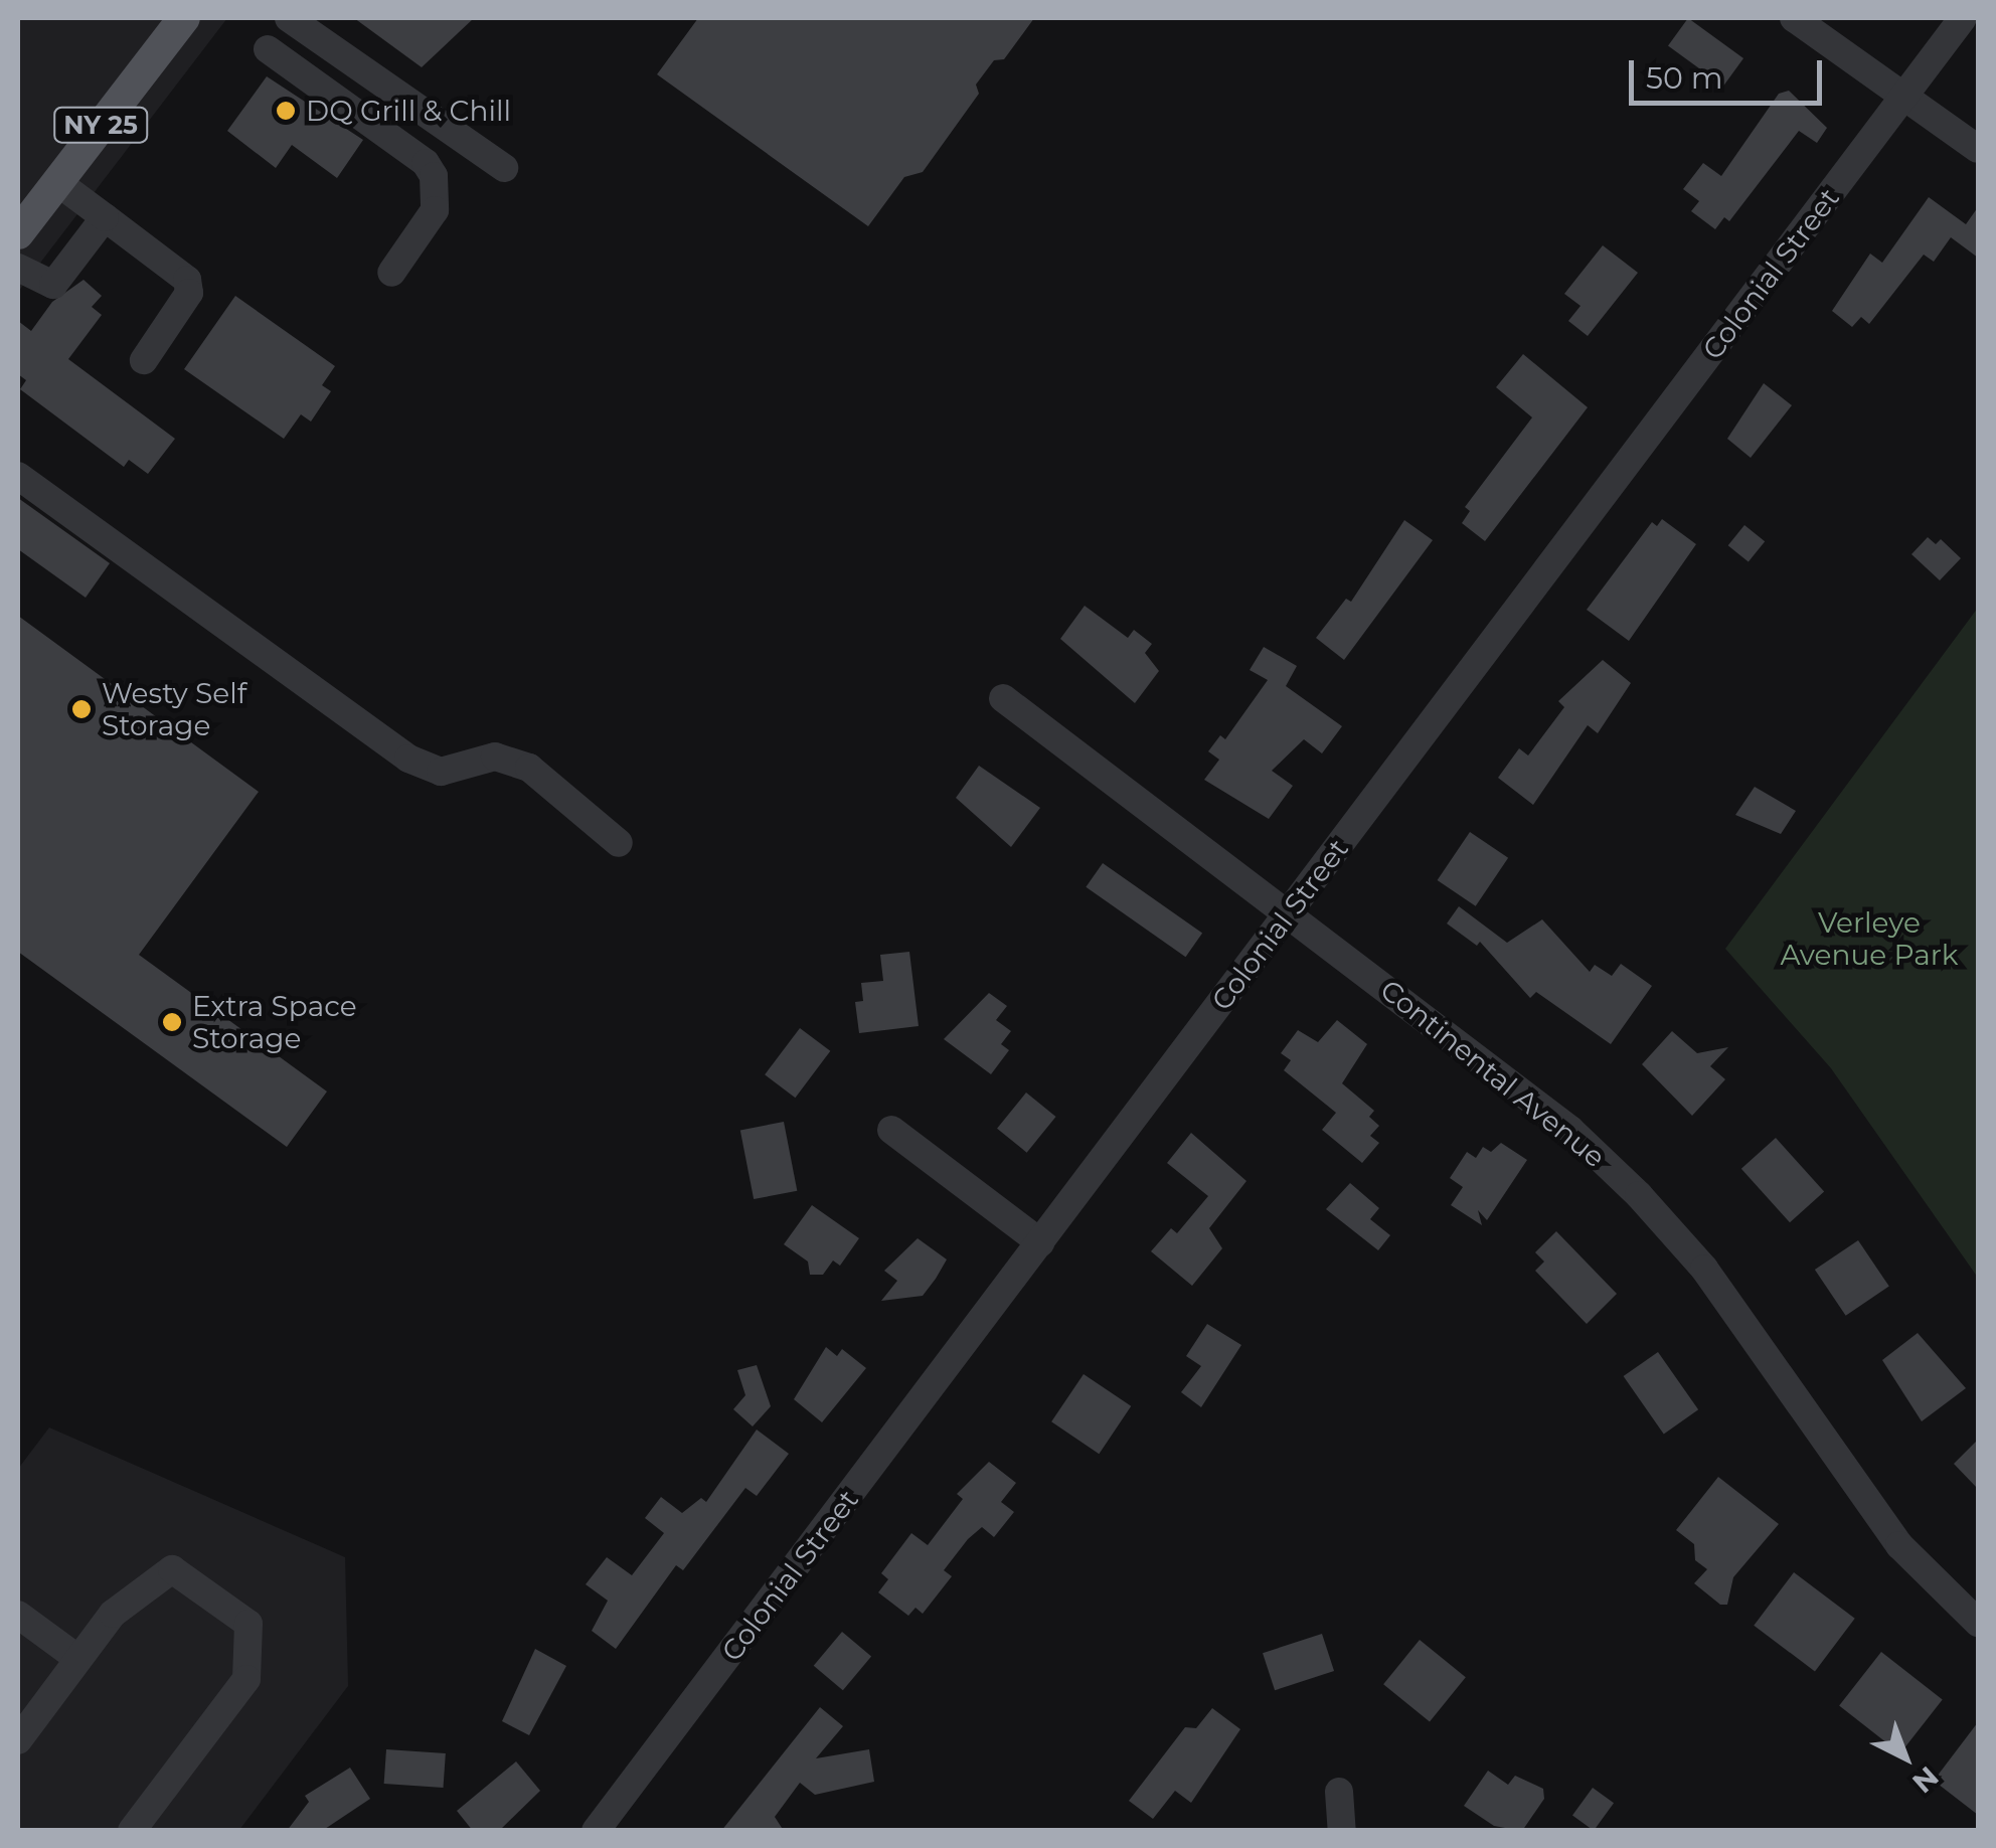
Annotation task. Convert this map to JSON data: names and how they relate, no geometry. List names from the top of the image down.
{
  "streets": {
    "main road": ["NY 25"],
    "street": ["Colonial Street", "Continental Avenue"]
  },
  "crossings": [
    ["Colonial Street", "Continental Avenue"]
  ],
  "parks": ["Verleye Avenue Park"],
  "places": ["DQ Grill & Chill", "Westy Self Storage", "Extra Space Storage"],
  "scale_bar": "50 m",
  "north": "bottom right"
}
